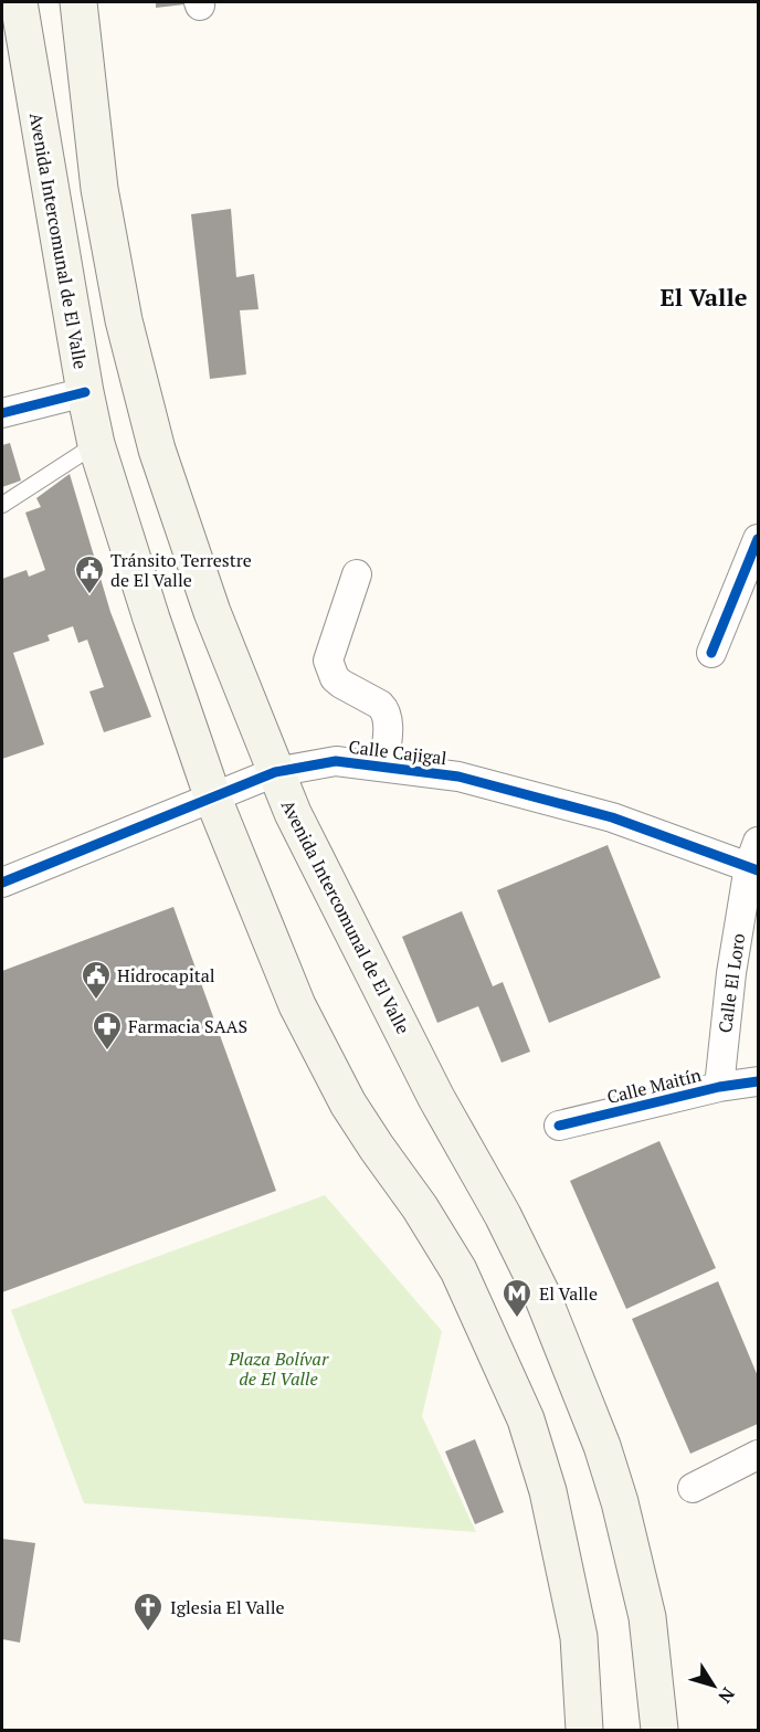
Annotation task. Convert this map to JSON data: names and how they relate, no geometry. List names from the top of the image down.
{
  "streets": {
    "main road": ["Avenida Intercomunal de El Valle"],
    "street": ["Calle Cajigal", "Calle El Loro", "Calle Maitín"]
  },
  "crossings": [
    ["Avenida Intercomunal de El Valle", "Calle Cajigal"],
    ["Calle Cajigal", "Calle El Loro"],
    ["Calle El Loro", "Calle Maitín"]
  ],
  "districts": ["El Valle"],
  "parks": ["Plaza Bolívar de El Valle"],
  "places": {
    "public building": ["Tránsito Terrestre de El Valle", "Hidrocapital"],
    "pharmacy": ["Farmacia SAAS"],
    "metro station": ["El Valle"],
    "church": ["Iglesia El Valle"]
  },
  "north": "bottom right"
}
